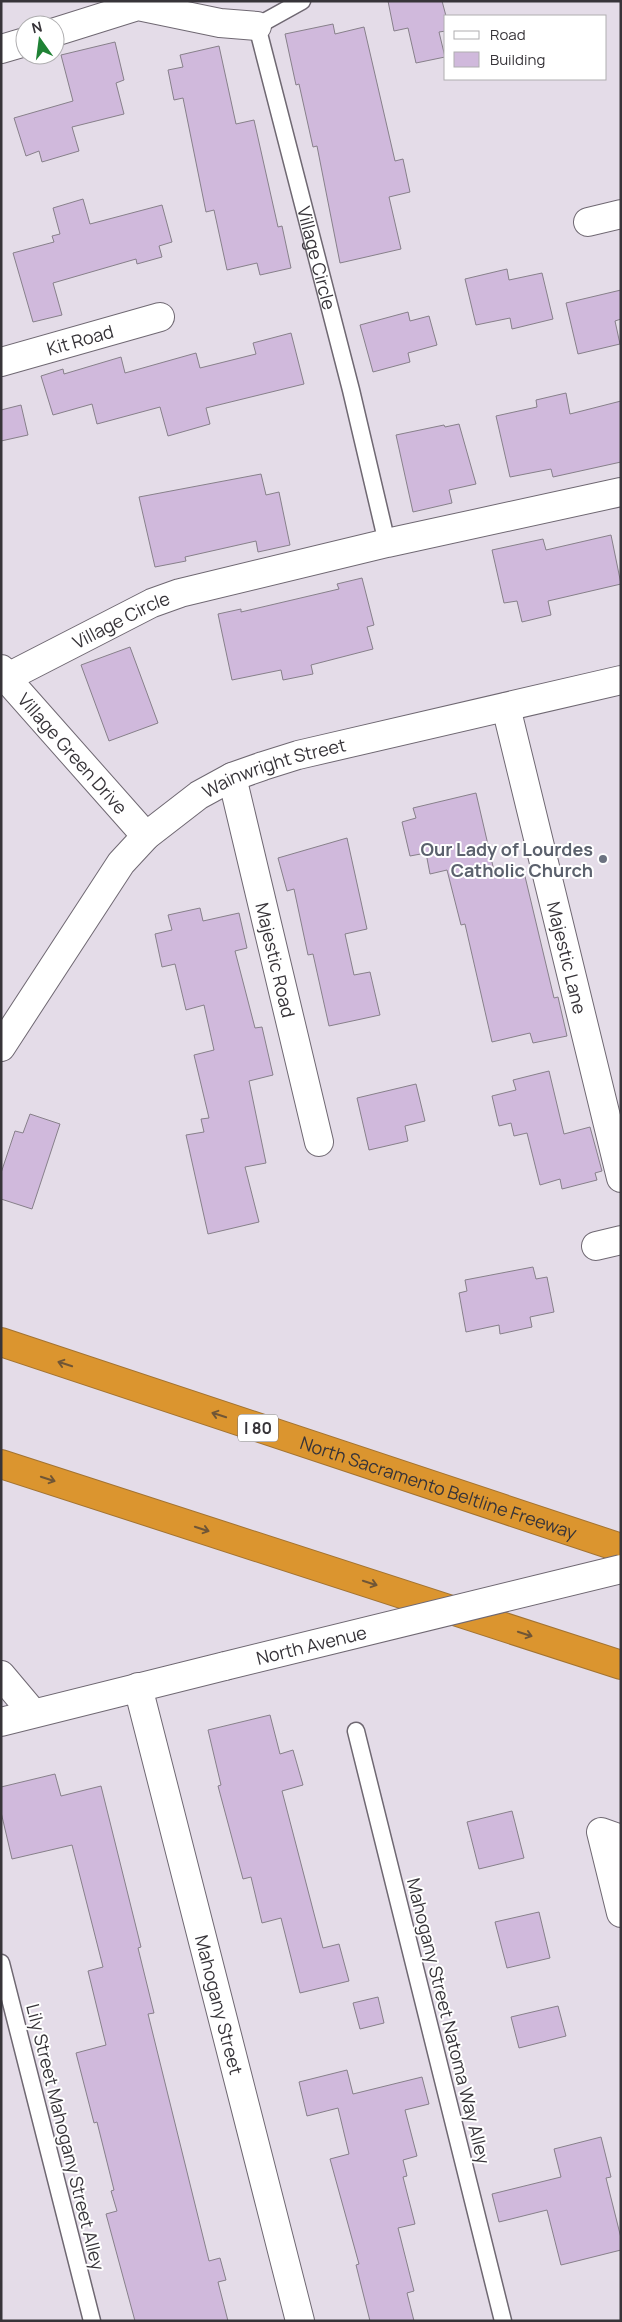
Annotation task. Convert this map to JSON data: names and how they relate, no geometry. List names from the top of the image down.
{
  "streets": {
    "highway": ["I 80", "North Sacramento Beltline Freeway"],
    "street": [
      "Village Circle",
      "Kit Road",
      "Village Green Drive",
      "Wainwright Street",
      "Majestic Lane",
      "Majestic Road",
      "North Avenue",
      "Mahogany Street"
    ],
    "lane": ["Mahogany Street Natoma Way Alley", "Lily Street Mahogany Street Alley"]
  },
  "crossings": [
    ["Village Circle", "Village Green Drive"],
    ["Village Green Drive", "Wainwright Street"],
    ["Wainwright Street", "Majestic Lane"],
    ["Wainwright Street", "Majestic Road"],
    ["North Avenue", "Mahogany Street"]
  ],
  "places": ["Our Lady of Lourdes Catholic Church"],
  "legend": ["Road", "Building"],
  "north": "top"
}
